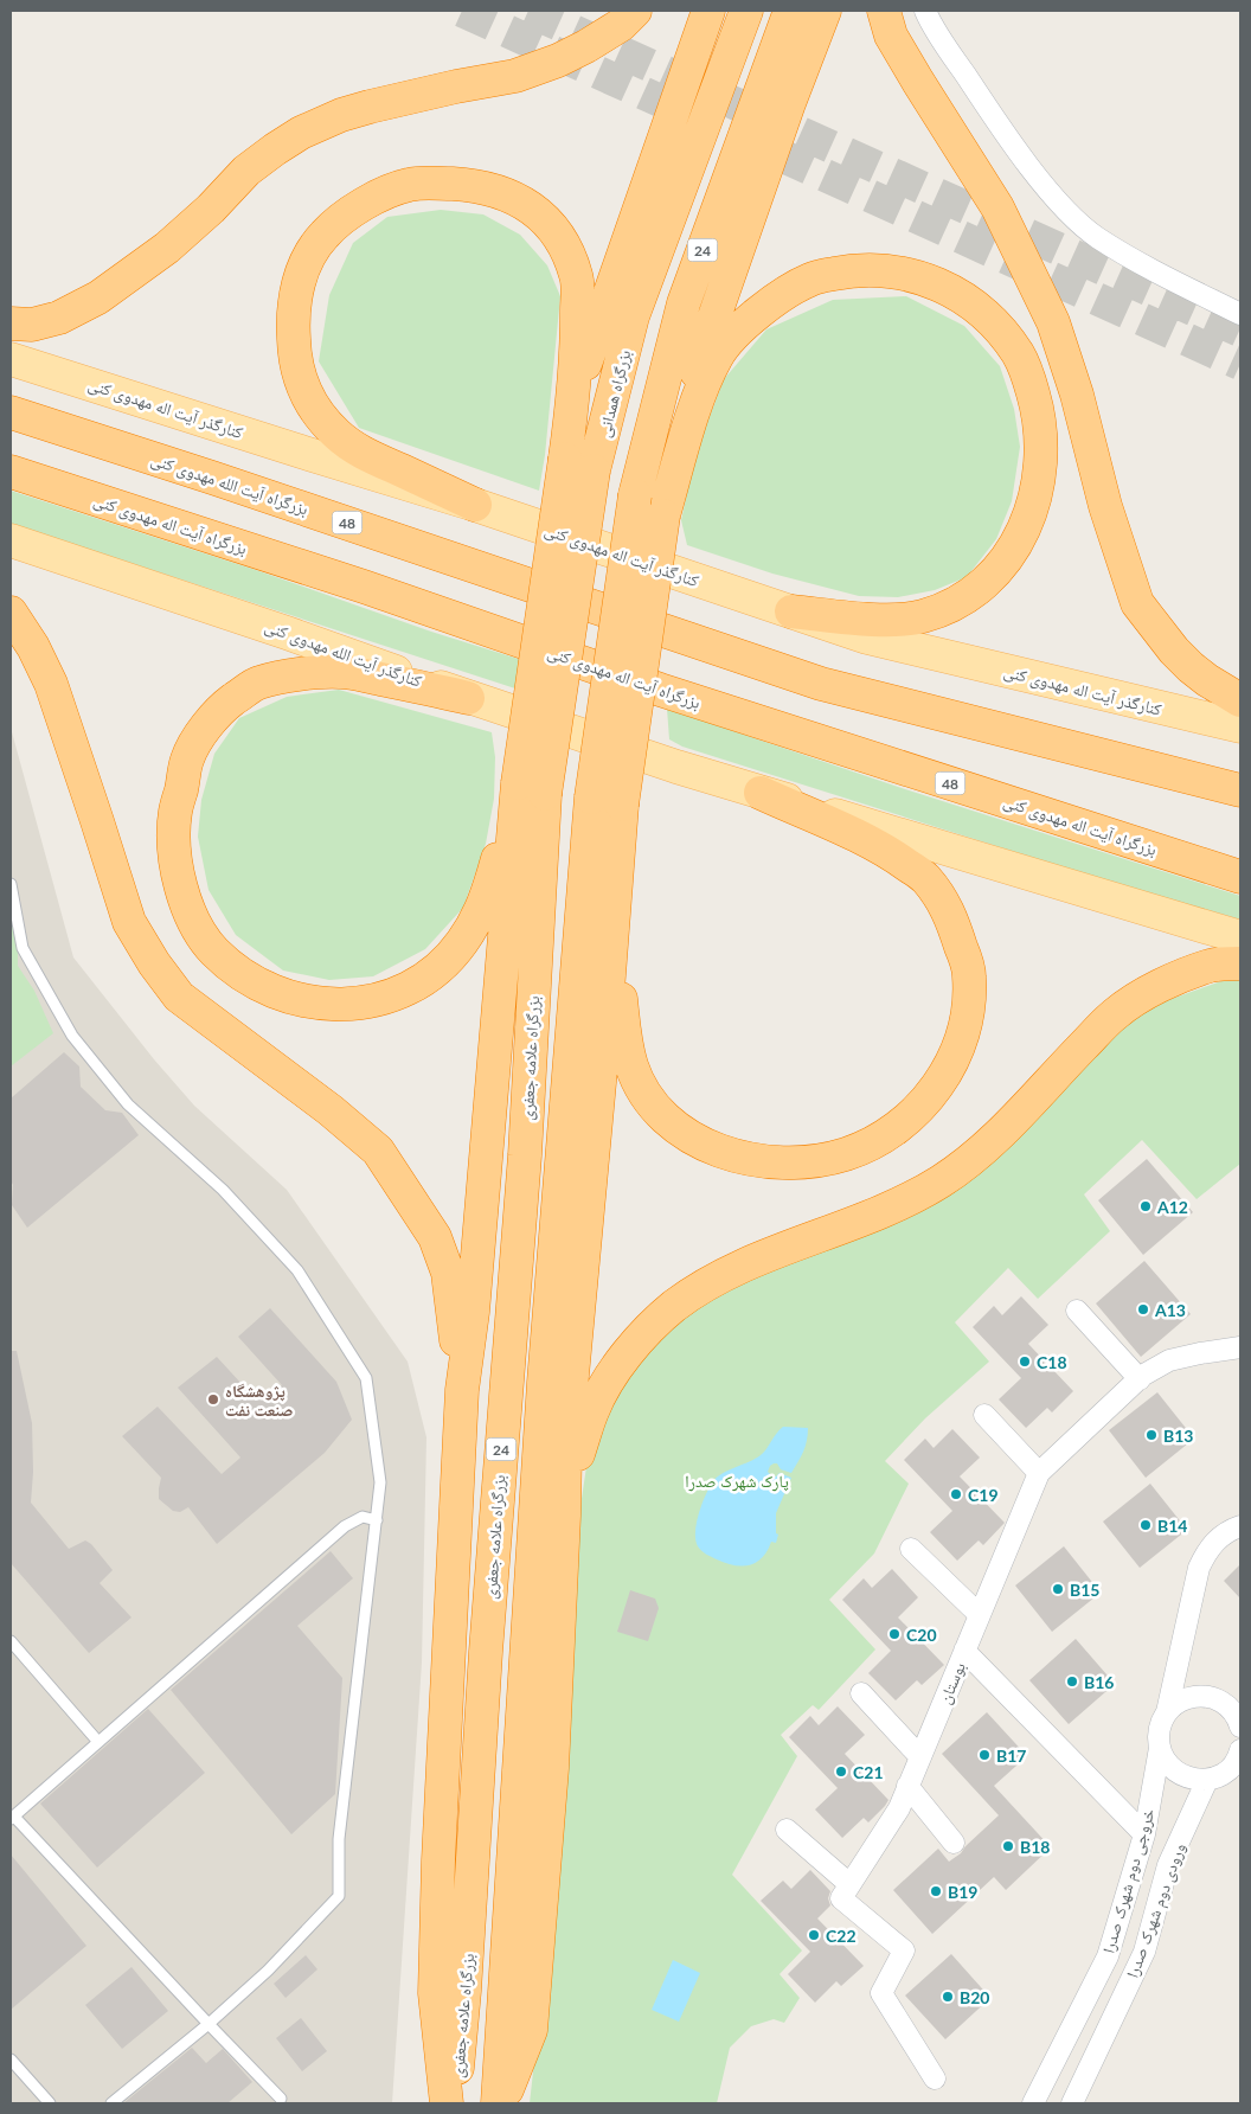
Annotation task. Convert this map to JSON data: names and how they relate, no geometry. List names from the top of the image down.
{
  "streets": {
    "highway": [
      "24",
      "بزرگراه همدانی",
      "بزرگراه آیت الله مهدوی کنی",
      "48",
      "بزرگراه آیت اله مهدوی کنی",
      "بزرگراه علامه جعفری"
    ],
    "main road": ["کنارگذر آیت اله مهدوی کنی", "کنارگذر آیت الله مهدوی کنی"],
    "street": ["بوستان", "خروجی دوم شهرک صدرا", "ورودی دوم شهرک صدرا"]
  },
  "crossings": [
    ["بزرگراه همدانی", "بزرگراه علامه جعفری"]
  ],
  "parks": ["پارک شهرک صدرا"],
  "places": [
    "A12",
    "A13",
    "C18",
    "پژوهشگاه صنعت نفت",
    "B13",
    "C19",
    "B14",
    "B15",
    "C20",
    "B16",
    "B17",
    "C21",
    "B18",
    "B19",
    "C22",
    "B20"
  ]
}
